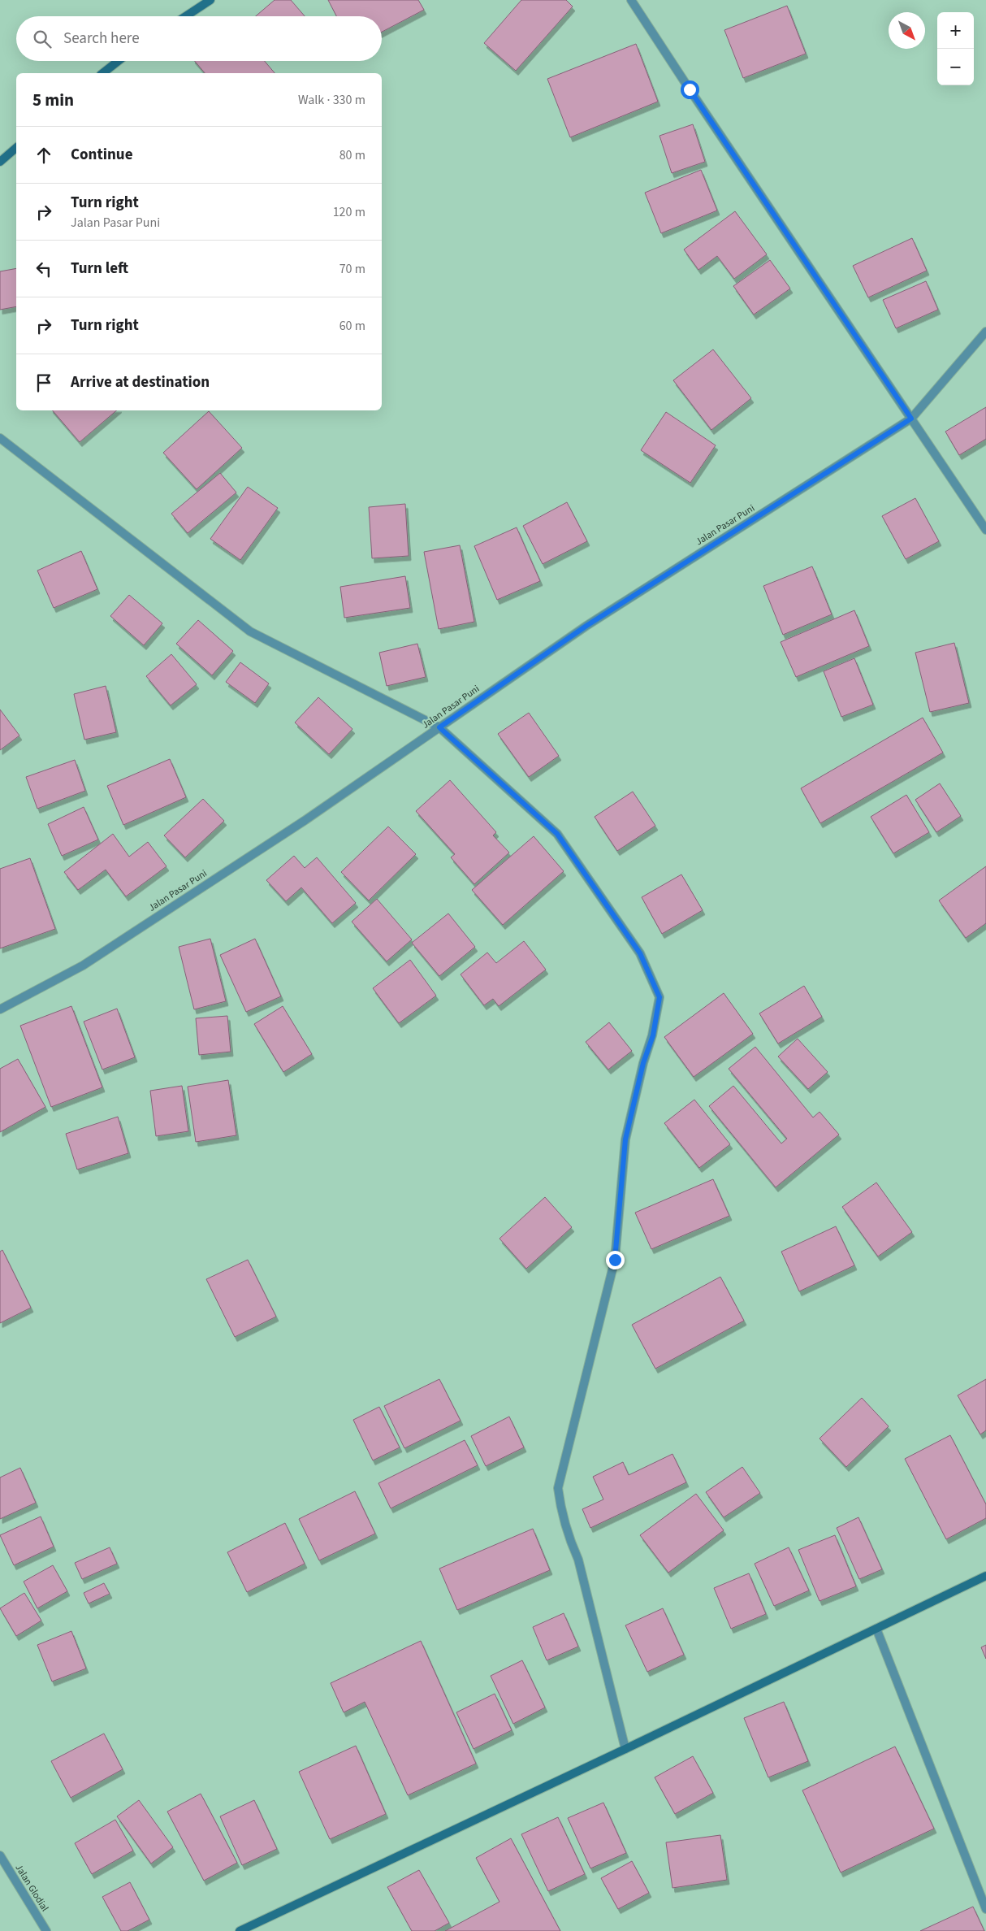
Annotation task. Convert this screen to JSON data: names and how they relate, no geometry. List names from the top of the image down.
{
  "streets": {
    "street": ["Jalan Pasar Puni", "Jalan Glodial"]
  },
  "north": "bottom right",
  "page": {
    "map_buttons": ["+", "−"],
    "search": "Search here",
    "heading": ["5 min", "Walk · 330 m"],
    "list": [
      ["Continue", "80 m"],
      ["Turn right", "Jalan Pasar Puni", "120 m"],
      ["Turn left", "70 m"],
      ["Turn right", "60 m"],
      "Arrive at destination"
    ]
  }
}
